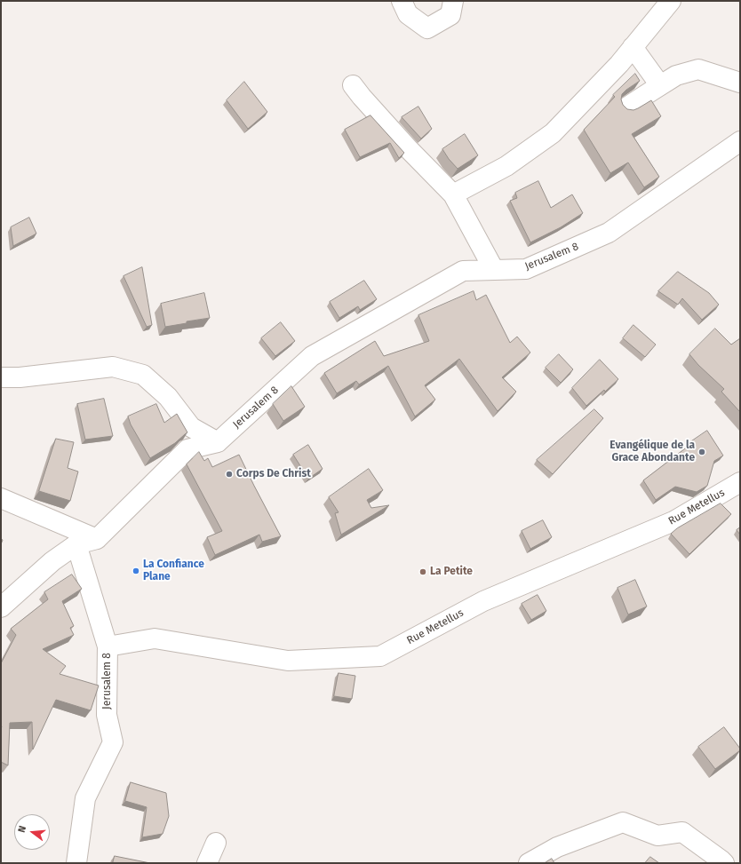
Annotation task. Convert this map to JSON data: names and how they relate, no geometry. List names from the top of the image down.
{
  "streets": {
    "street": ["Jerusalem 8", "Rue Metellus"]
  },
  "crossings": [
    ["Jerusalem 8", "Rue Metellus"]
  ],
  "places": [
    "Evangélique de la Grace Abondante",
    "Corps De Christ",
    "La Confiance Plane",
    "La Petite"
  ],
  "north": "left"
}
